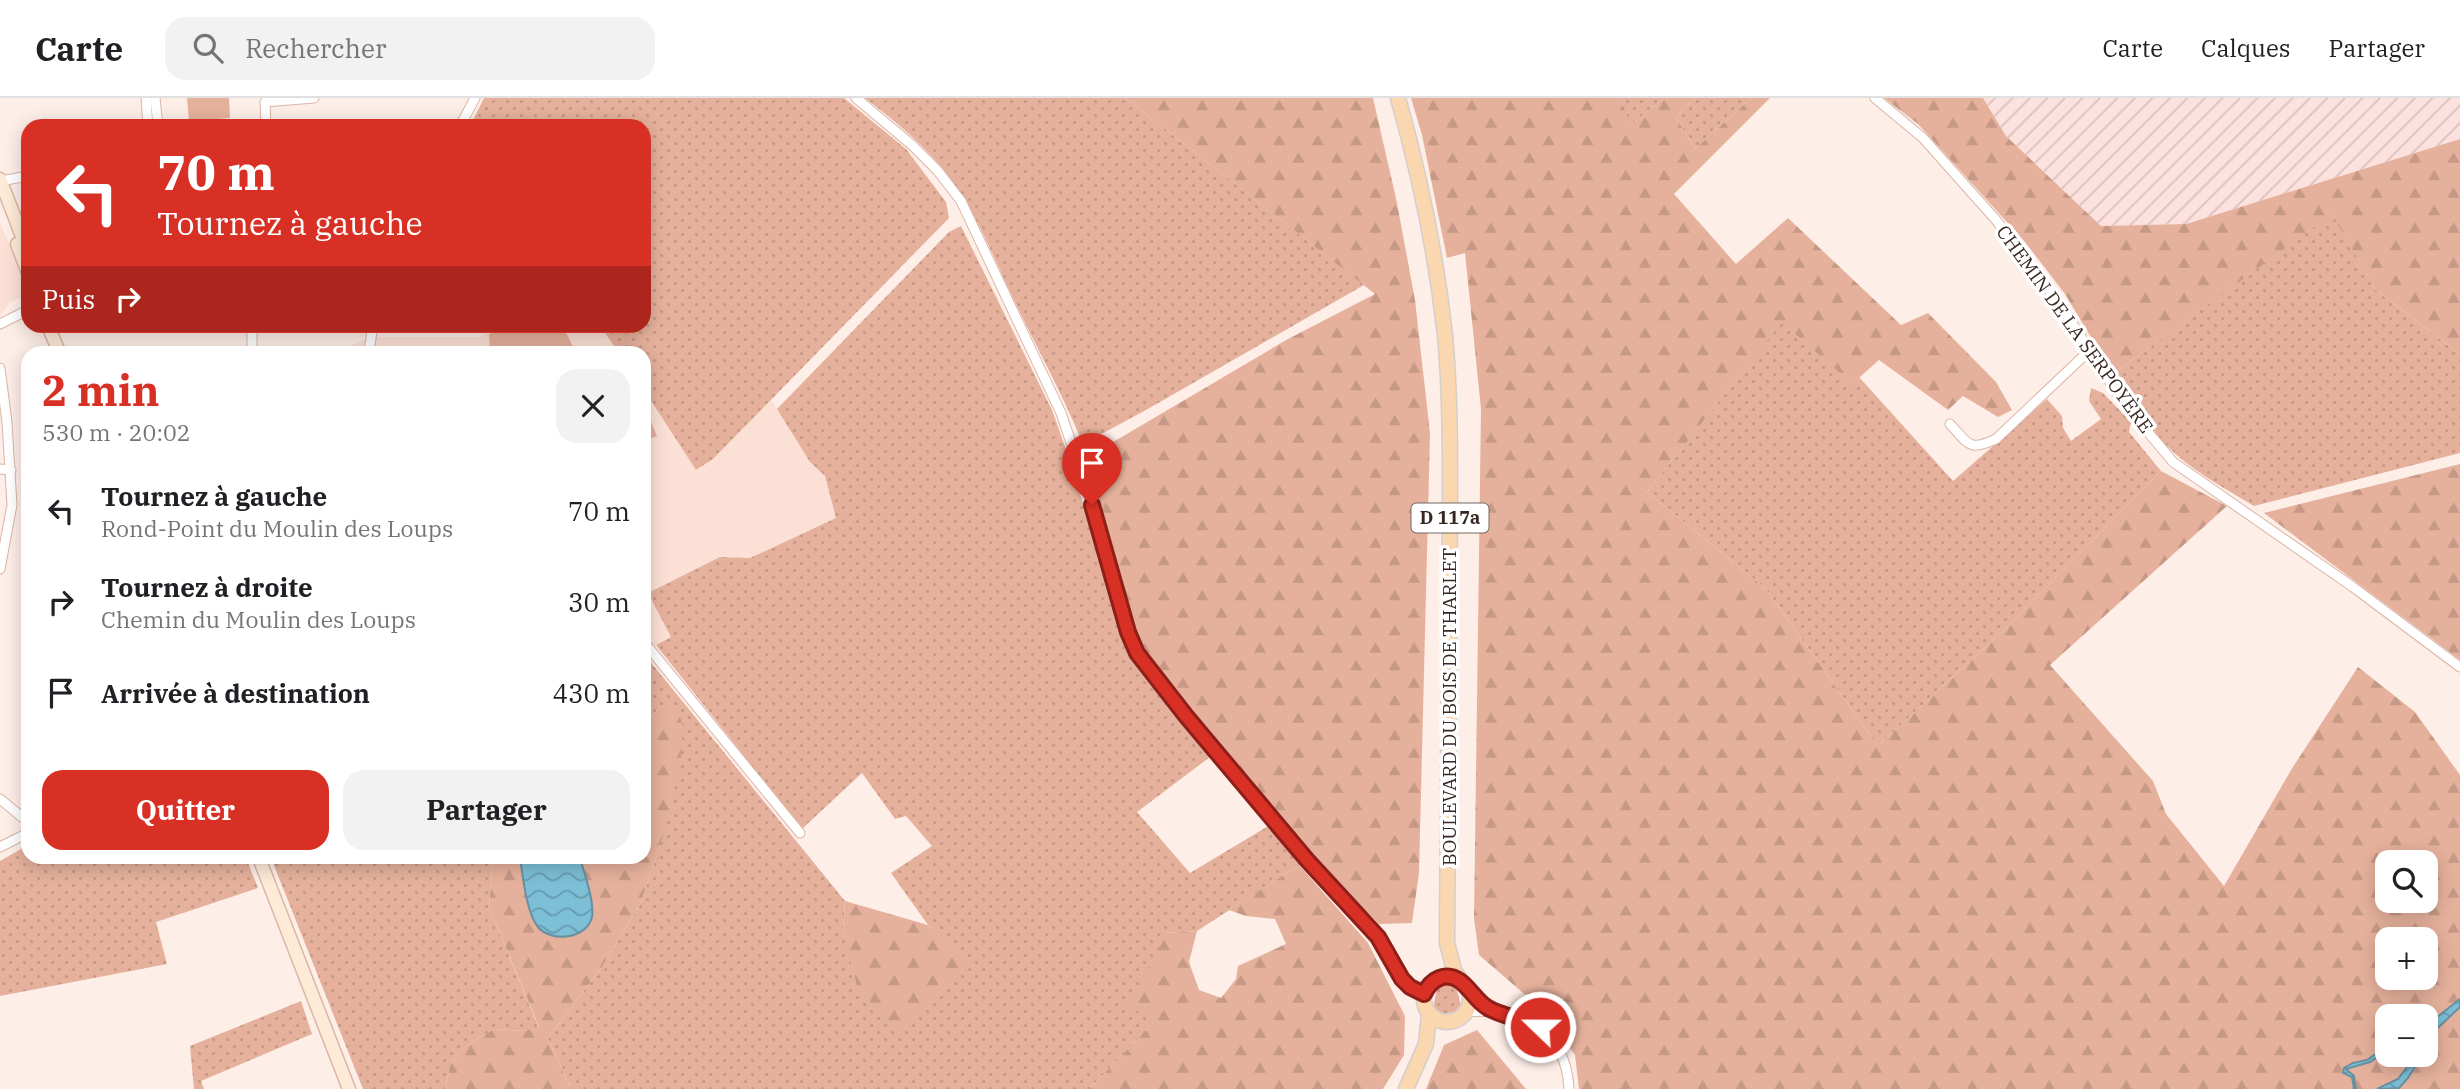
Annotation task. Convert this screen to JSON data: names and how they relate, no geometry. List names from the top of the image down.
{
  "streets": {
    "main road": ["D 117a", "BOULEVARD DU BOIS DE THARLET"],
    "street": ["CHEMIN DE LA SERPOYÈRE"]
  },
  "page": {
    "header": "Carte",
    "search": "Rechercher",
    "nav": ["Carte", "Calques", "Partager"],
    "turn": ["70 m", "Tournez à gauche"],
    "then": "Puis",
    "heading": ["2 min", "530 m · 20:02"],
    "list": [
      {
        "name": "Tournez à gauche",
        "note": "Rond-Point du Moulin des Loups",
        "value": "70 m"
      },
      {
        "name": "Tournez à droite",
        "note": "Chemin du Moulin des Loups",
        "value": "30 m"
      },
      {
        "name": "Arrivée à destination",
        "value": "430 m"
      }
    ],
    "buttons": ["Quitter", "Partager"],
    "map_buttons": ["+", "−"]
  }
}
